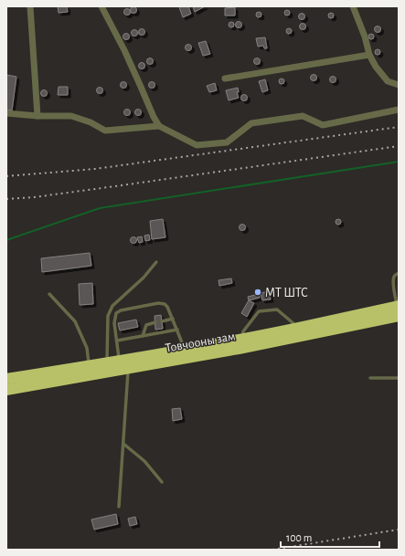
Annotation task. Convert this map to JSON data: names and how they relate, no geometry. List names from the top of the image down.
{
  "streets": {
    "highway": ["Товчооны зам"]
  },
  "places": ["MT ШТС"],
  "scale_bar": "100 m"
}
